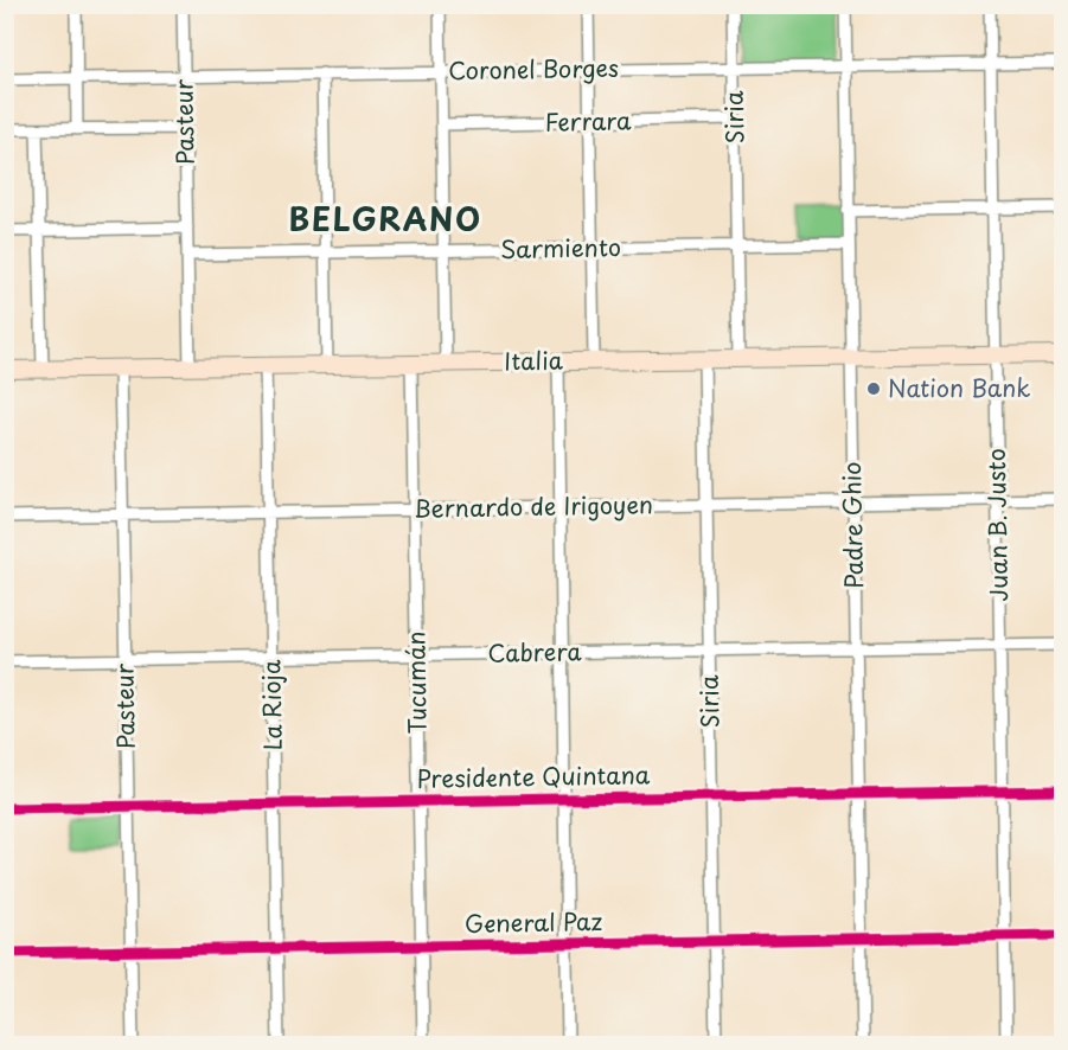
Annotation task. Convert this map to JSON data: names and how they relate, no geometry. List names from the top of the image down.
{
  "streets": {
    "street": [
      "Coronel Borges",
      "Siria",
      "Pasteur",
      "Ferrara",
      "Sarmiento",
      "Italia",
      "Bernardo de Irigoyen",
      "Padre Ghio",
      "Juan B. Justo",
      "Cabrera",
      "Tucumán",
      "La Rioja",
      "Presidente Quintana",
      "General Paz"
    ]
  },
  "crossings": [
    ["Coronel Borges", "Siria"],
    ["Coronel Borges", "Pasteur"],
    ["Coronel Borges", "Padre Ghio"],
    ["Coronel Borges", "Juan B. Justo"],
    ["Siria", "Ferrara"],
    ["Siria", "Sarmiento"],
    ["Siria", "Italia"],
    ["Siria", "Bernardo de Irigoyen"],
    ["Siria", "Cabrera"],
    ["Siria", "Presidente Quintana"],
    ["Siria", "General Paz"],
    ["Pasteur", "Sarmiento"],
    ["Pasteur", "Italia"],
    ["Pasteur", "Bernardo de Irigoyen"],
    ["Pasteur", "Cabrera"],
    ["Pasteur", "Presidente Quintana"],
    ["Pasteur", "General Paz"],
    ["Sarmiento", "Padre Ghio"],
    ["Italia", "Padre Ghio"],
    ["Italia", "Juan B. Justo"],
    ["Italia", "Tucumán"],
    ["Italia", "La Rioja"],
    ["Bernardo de Irigoyen", "Padre Ghio"],
    ["Bernardo de Irigoyen", "Juan B. Justo"],
    ["Bernardo de Irigoyen", "Tucumán"],
    ["Bernardo de Irigoyen", "La Rioja"],
    ["Padre Ghio", "Cabrera"],
    ["Padre Ghio", "Presidente Quintana"],
    ["Padre Ghio", "General Paz"],
    ["Juan B. Justo", "Cabrera"],
    ["Juan B. Justo", "Presidente Quintana"],
    ["Juan B. Justo", "General Paz"],
    ["Cabrera", "Tucumán"],
    ["Cabrera", "La Rioja"],
    ["Tucumán", "Presidente Quintana"],
    ["Tucumán", "General Paz"],
    ["La Rioja", "Presidente Quintana"],
    ["La Rioja", "General Paz"]
  ],
  "districts": ["BELGRANO"],
  "places": ["Nation Bank"]
}
